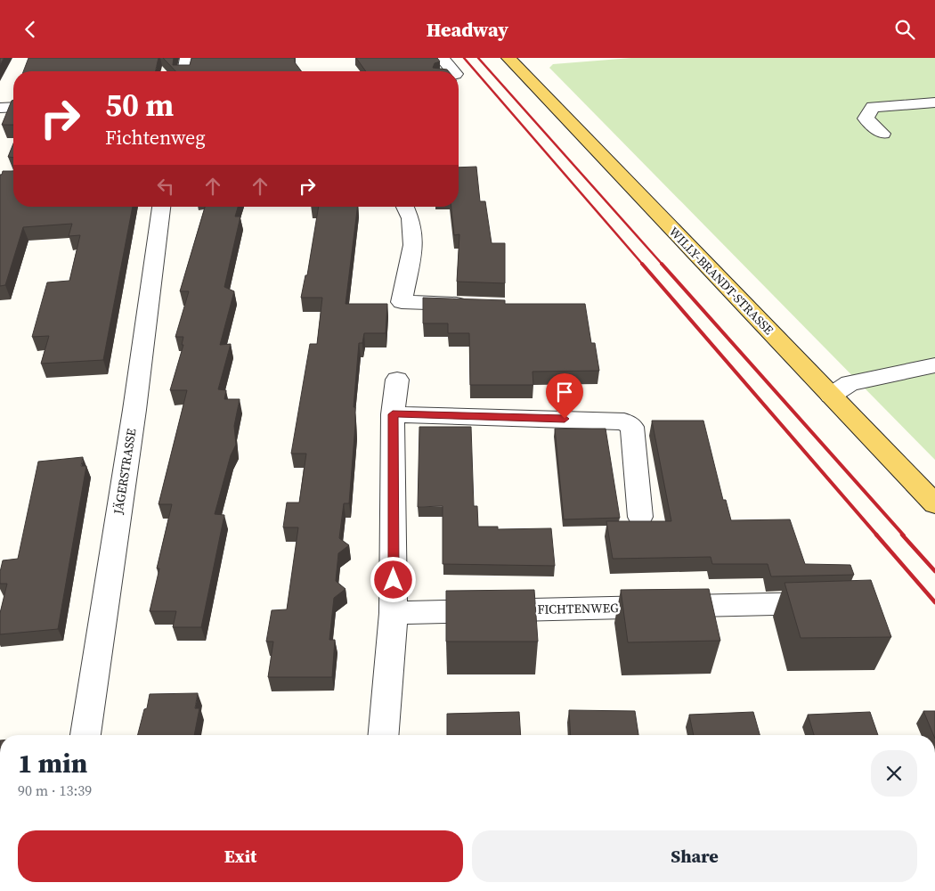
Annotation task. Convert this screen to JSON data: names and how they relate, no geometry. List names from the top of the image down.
{
  "streets": {
    "main road": ["WILLY-BRANDT-STRASSE"],
    "street": ["JÄGERSTRASSE", "FICHTENWEG"]
  },
  "page": {
    "header": "Headway",
    "turn": ["50 m", "Fichtenweg"],
    "heading": ["1 min", "90 m · 13:39"],
    "buttons": ["Exit", "Share"]
  }
}
